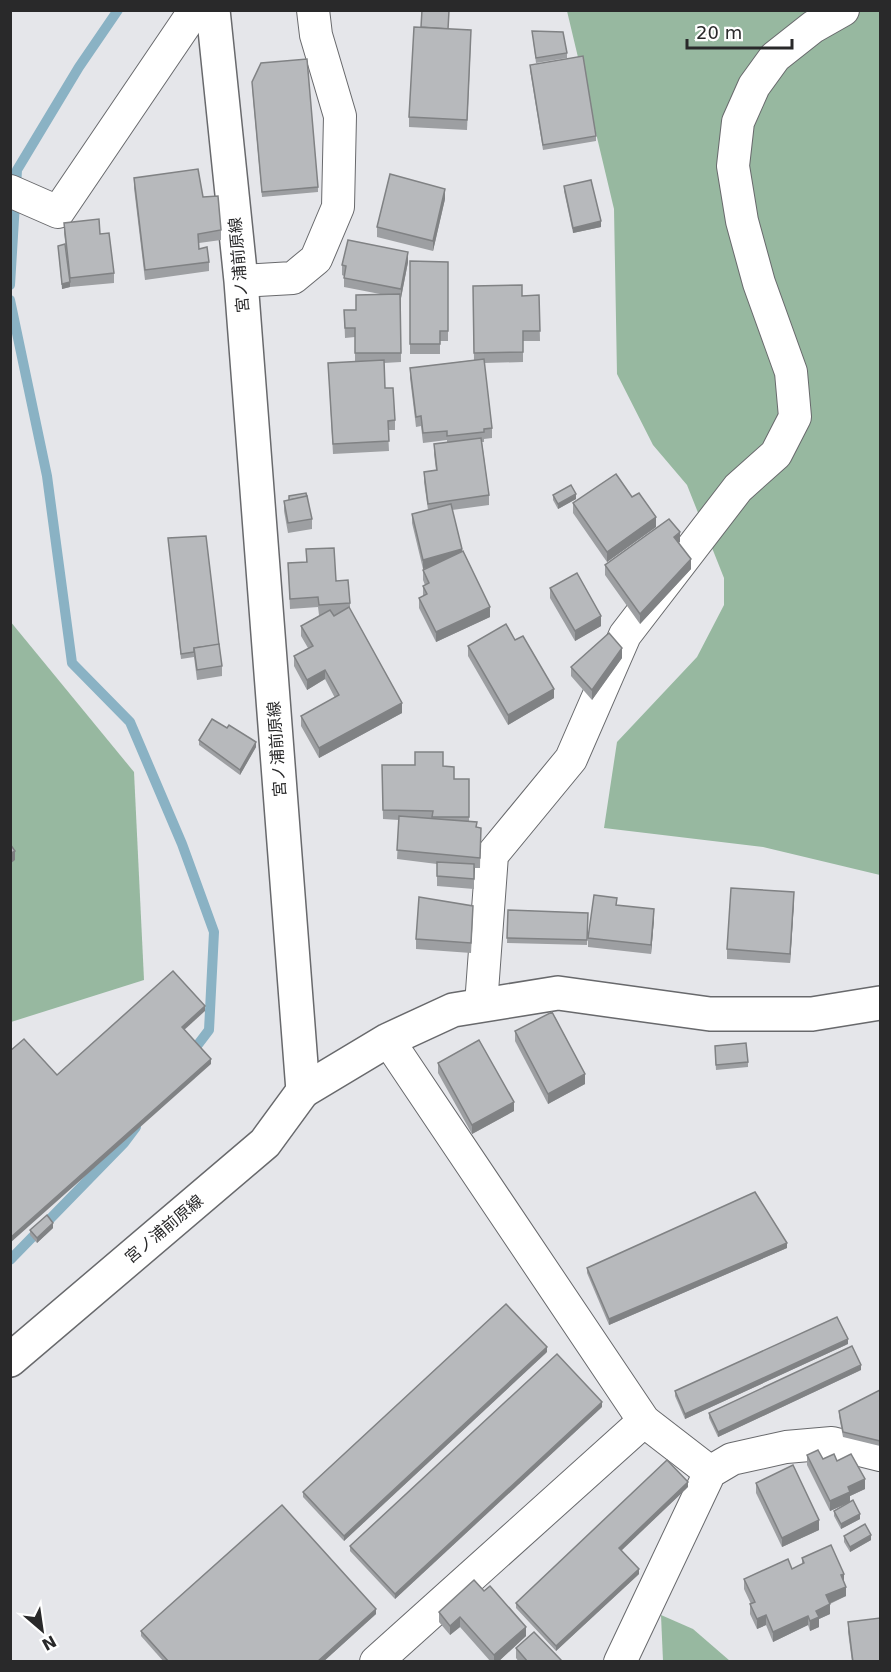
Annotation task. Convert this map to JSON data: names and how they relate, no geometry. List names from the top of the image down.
{
  "streets": {
    "main road": ["宮ノ浦前原線"]
  },
  "scale_bar": "20 m",
  "north": "bottom right"
}
